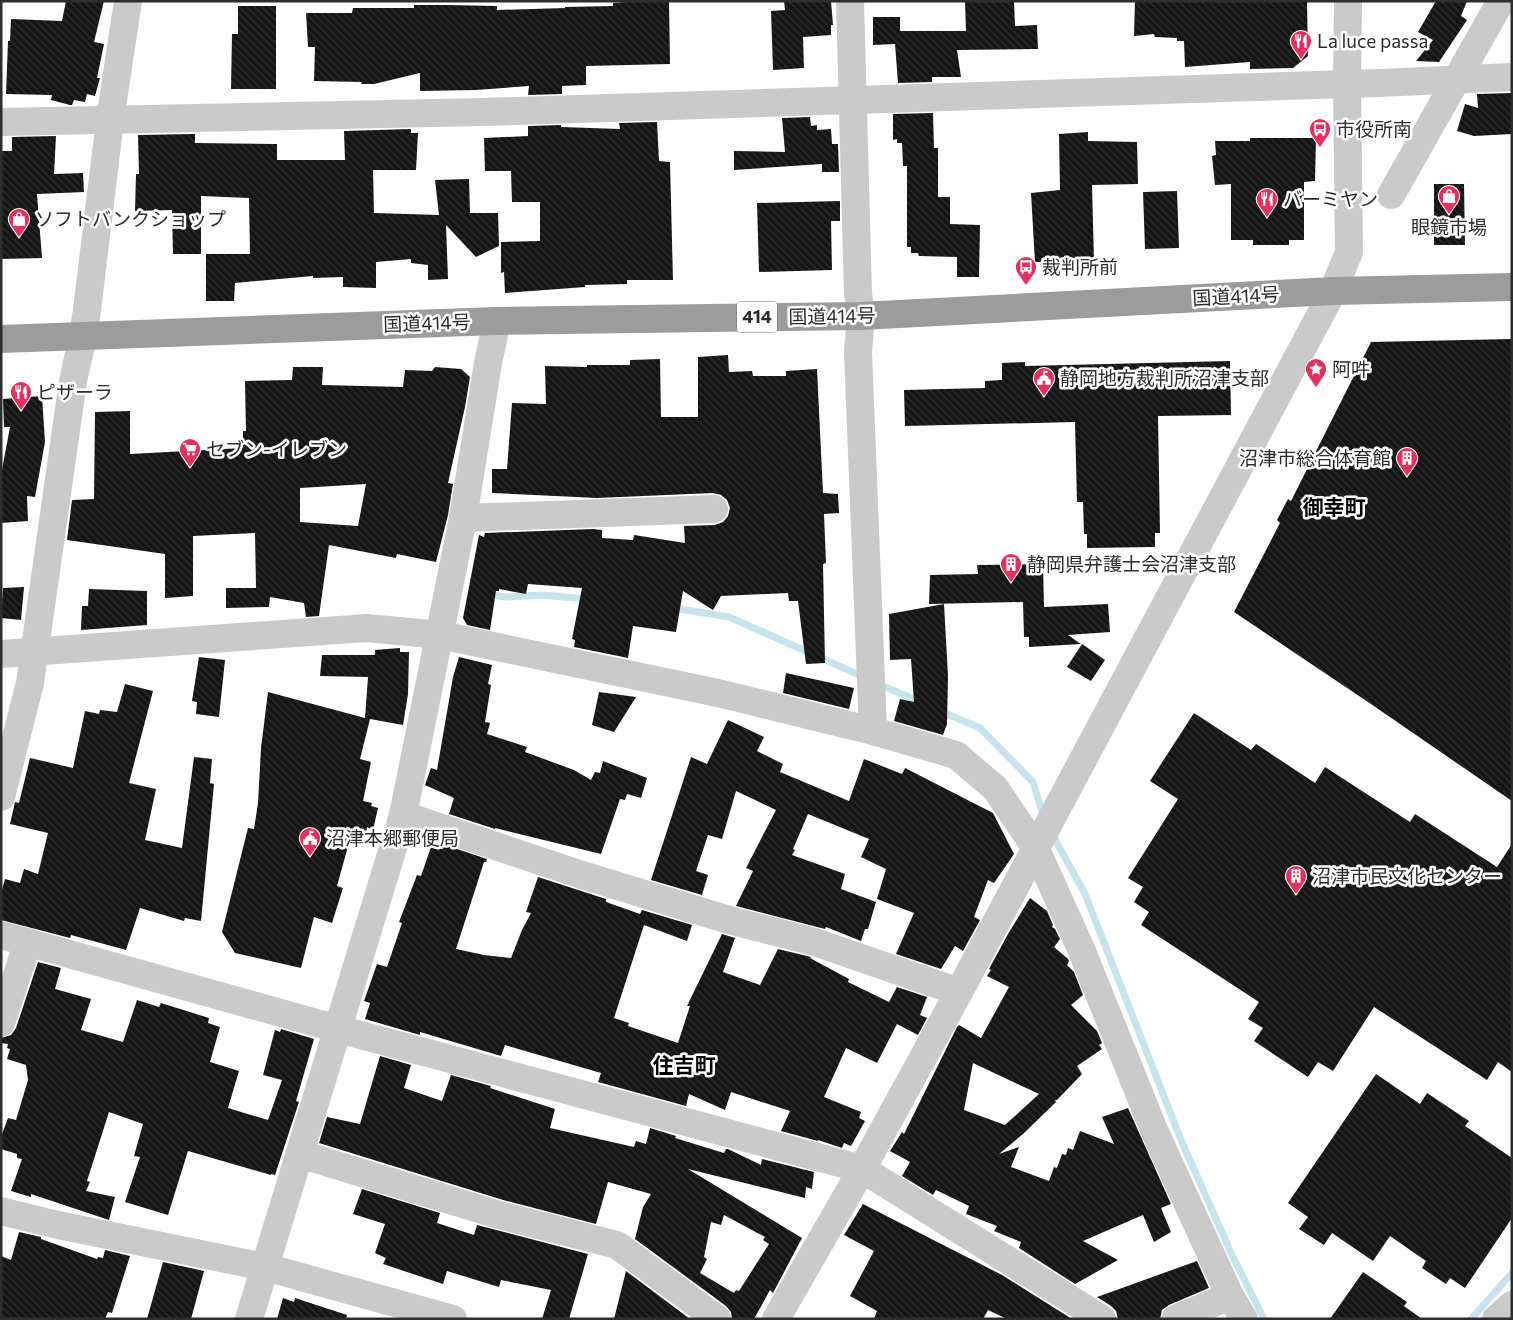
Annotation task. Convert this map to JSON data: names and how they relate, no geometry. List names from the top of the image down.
{
  "streets": {
    "highway": ["国道414号", "414"]
  },
  "districts": ["御幸町", "住吉町"],
  "places": {
    "restaurant": ["La luce passa", "バーミヤン", "ピザーラ"],
    "bus stop": ["市役所南", "裁判所前"],
    "shop": ["眼鏡市場", "ソフトバンクショップ"],
    "place": ["阿吽"],
    "public building": ["静岡地方裁判所沼津支部", "沼津本郷郵便局"],
    "supermarket": ["セブン-イレブン"],
    "building": ["沼津市総合体育館", "静岡県弁護士会沼津支部", "沼津市民文化センター"]
  }
}
